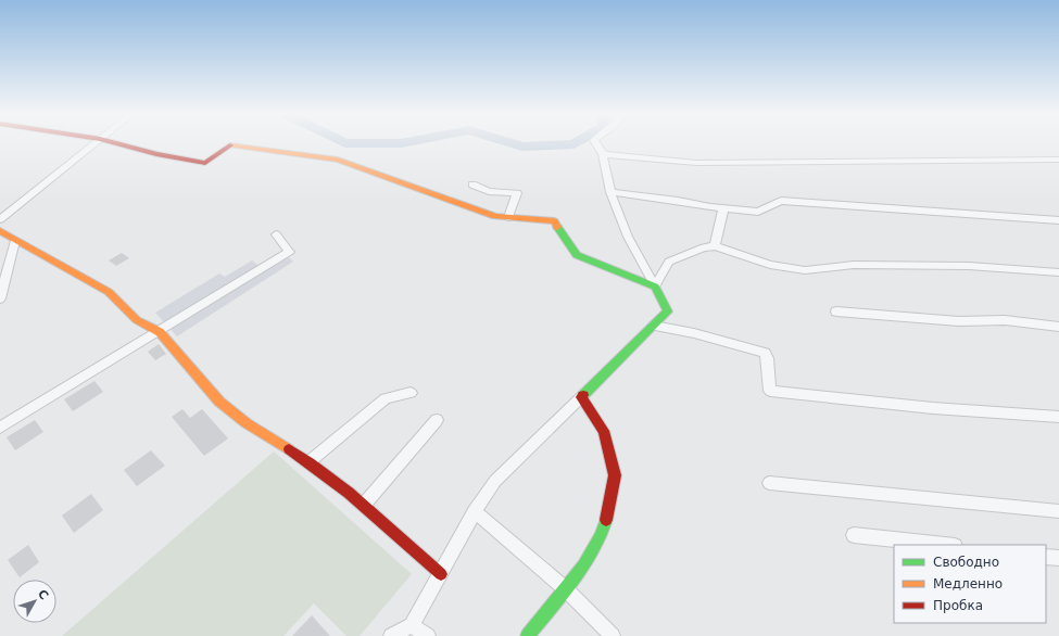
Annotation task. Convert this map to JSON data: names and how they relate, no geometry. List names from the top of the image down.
{
  "legend": ["Свободно", "Медленно", "Пробка"],
  "north": "top right"
}
